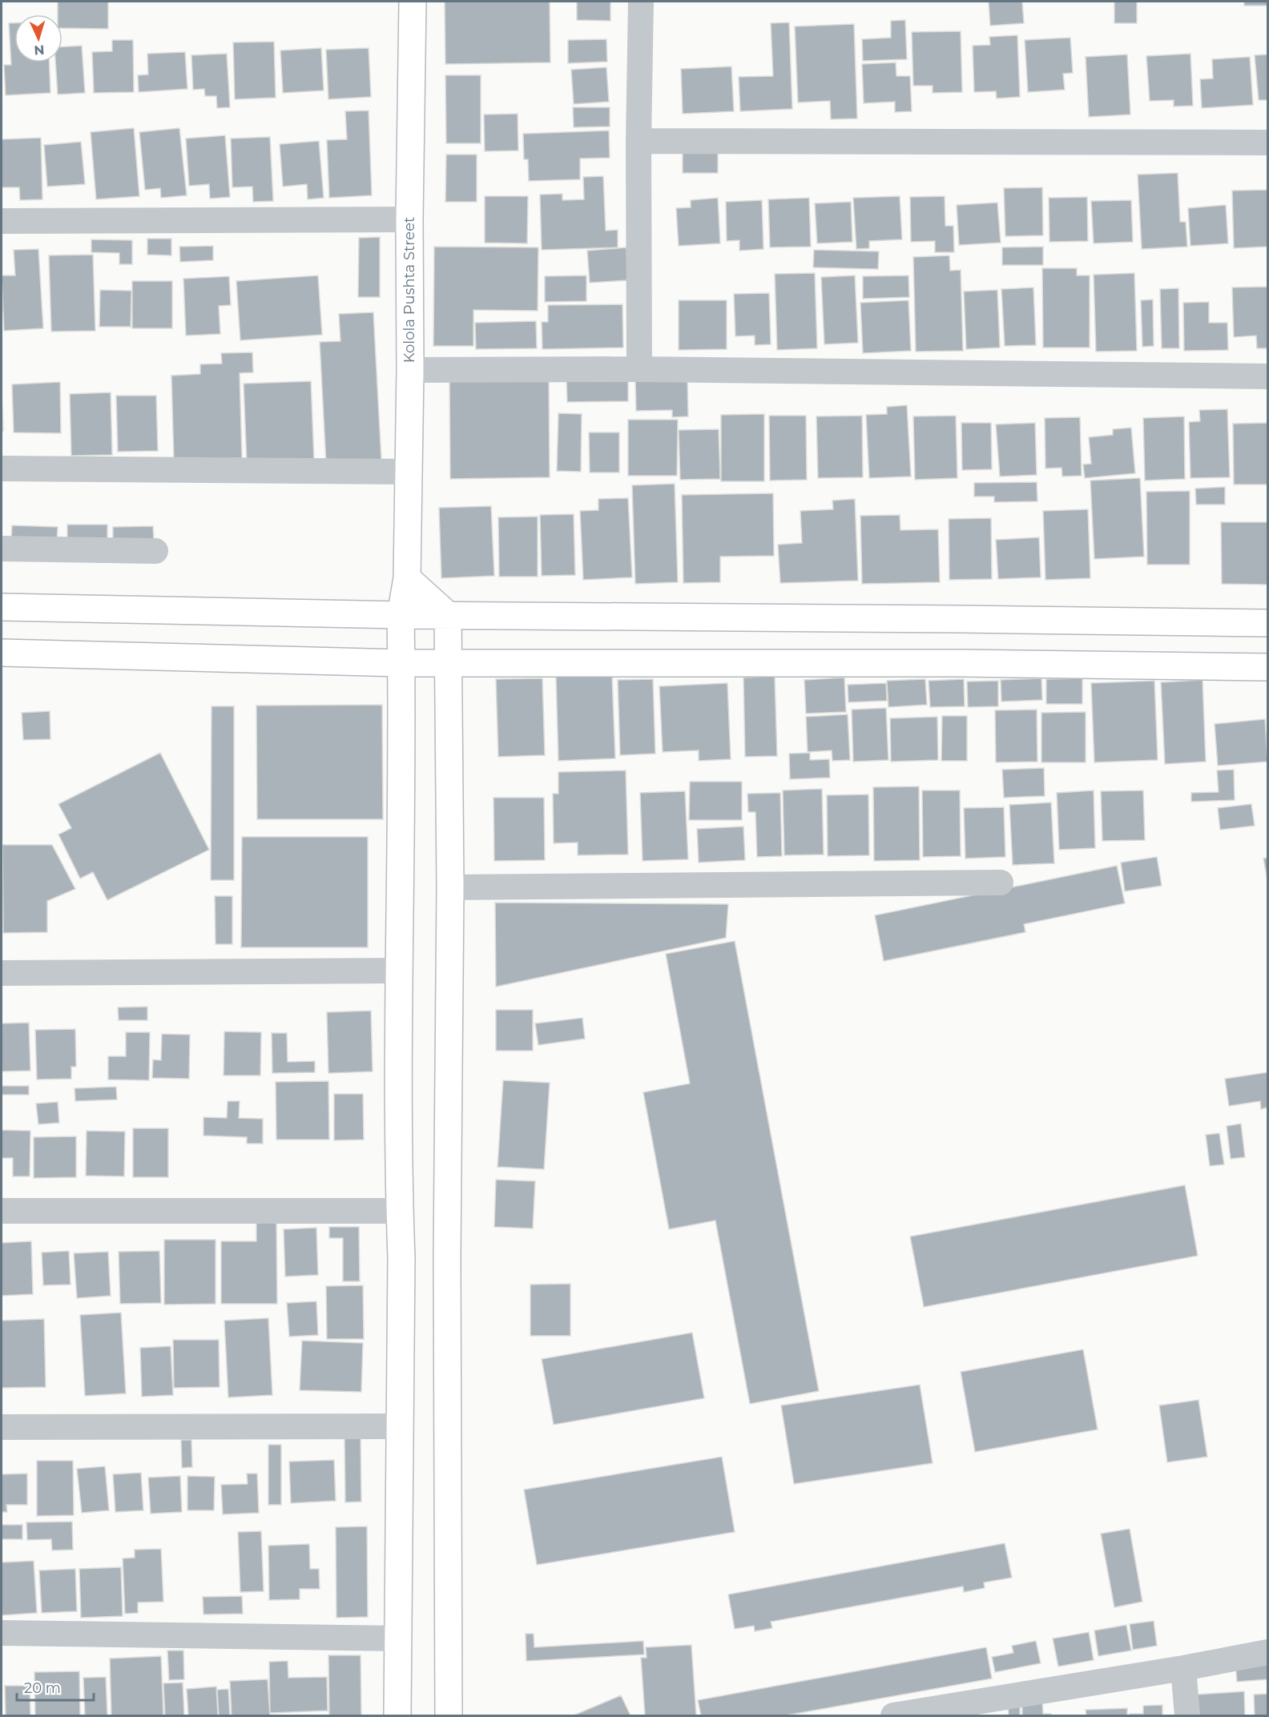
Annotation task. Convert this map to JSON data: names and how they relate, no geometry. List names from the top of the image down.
{
  "streets": {
    "main road": ["Kolola Pushta Street"]
  },
  "scale_bar": "20 m",
  "north": "bottom"
}
